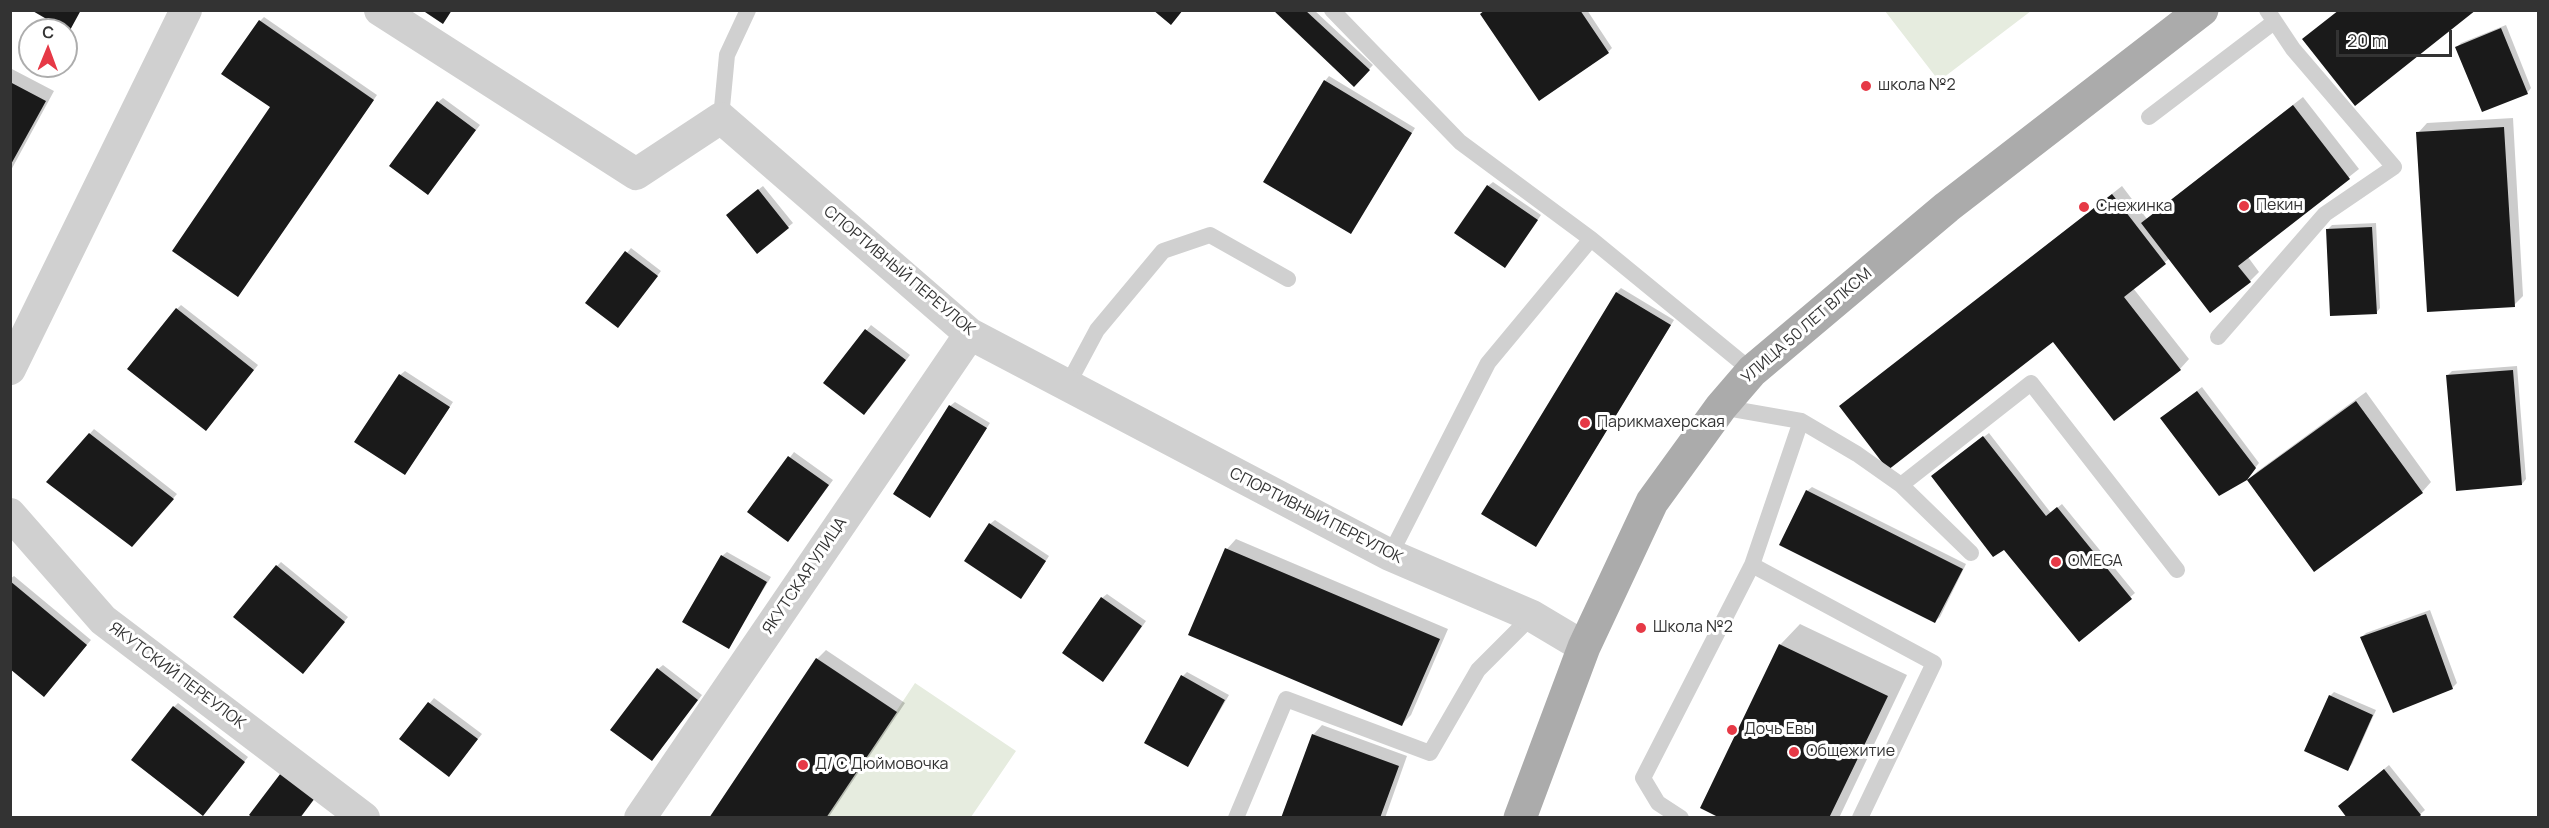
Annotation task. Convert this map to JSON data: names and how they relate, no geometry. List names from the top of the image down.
{
  "streets": {
    "main road": ["УЛИЦА 50 ЛЕТ ВЛКСМ"],
    "street": ["СПОРТИВНЫЙ ПЕРЕУЛОК", "ЯКУТСКАЯ УЛИЦА", "ЯКУТСКИЙ ПЕРЕУЛОК"]
  },
  "crossings": [
    ["СПОРТИВНЫЙ ПЕРЕУЛОК", "УЛИЦА 50 ЛЕТ ВЛКСМ"],
    ["СПОРТИВНЫЙ ПЕРЕУЛОК", "ЯКУТСКАЯ УЛИЦА"]
  ],
  "places": [
    "школа №2",
    "Пекин",
    "Снежинка",
    "Парикмахерская",
    "OMEGA",
    "Школа №2",
    "Дочь Евы",
    "Общежитие",
    "Д/ С Дюймовочка"
  ],
  "scale_bar": "20 m",
  "north": "top"
}
